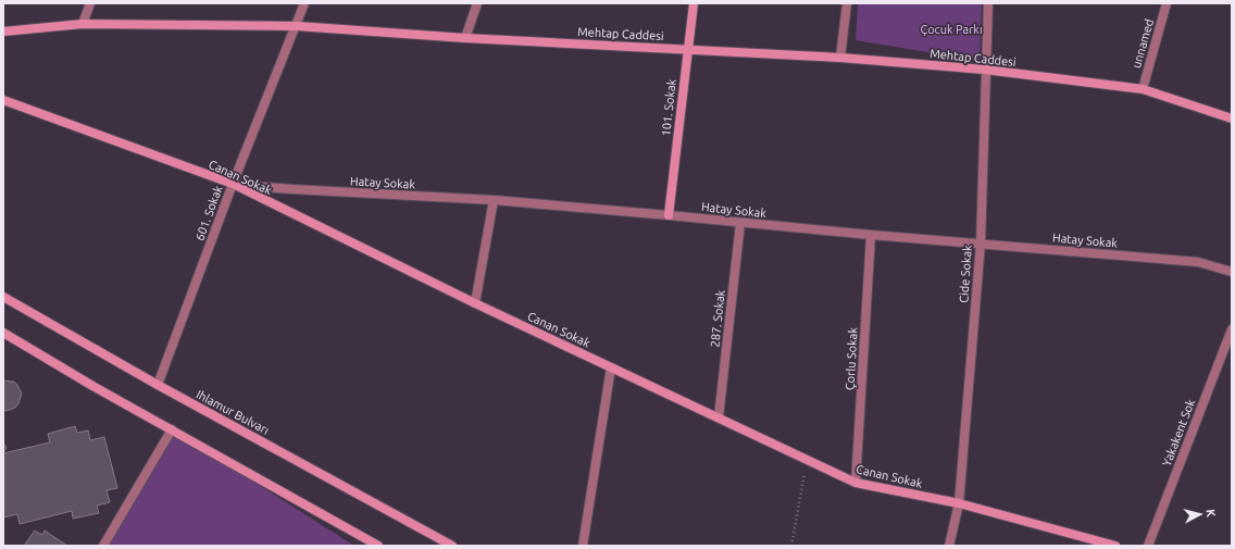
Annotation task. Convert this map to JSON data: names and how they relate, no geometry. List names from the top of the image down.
{
  "streets": {
    "street": [
      "Mehtap Caddesi",
      "unnamed",
      "101. Sokak",
      "Canan Sokak",
      "Hatay Sokak",
      "601. Sokak",
      "Cide Sokak",
      "287. Sokak",
      "Çorlu Sokak",
      "Ihlamur Bulvarı",
      "Yakakent Sok"
    ]
  },
  "crossings": [
    ["Mehtap Caddesi", "unnamed"],
    ["Mehtap Caddesi", "101. Sokak"],
    ["Mehtap Caddesi", "601. Sokak"],
    ["Mehtap Caddesi", "Cide Sokak"],
    ["101. Sokak", "Hatay Sokak"],
    ["Canan Sokak", "Hatay Sokak"],
    ["Canan Sokak", "601. Sokak"],
    ["Canan Sokak", "Cide Sokak"],
    ["Canan Sokak", "287. Sokak"],
    ["Canan Sokak", "Çorlu Sokak"],
    ["Hatay Sokak", "601. Sokak"],
    ["Hatay Sokak", "Cide Sokak"],
    ["Hatay Sokak", "287. Sokak"],
    ["Hatay Sokak", "Çorlu Sokak"],
    ["601. Sokak", "Ihlamur Bulvarı"]
  ],
  "parks": ["Çocuk Parkı"],
  "north": "right"
}
